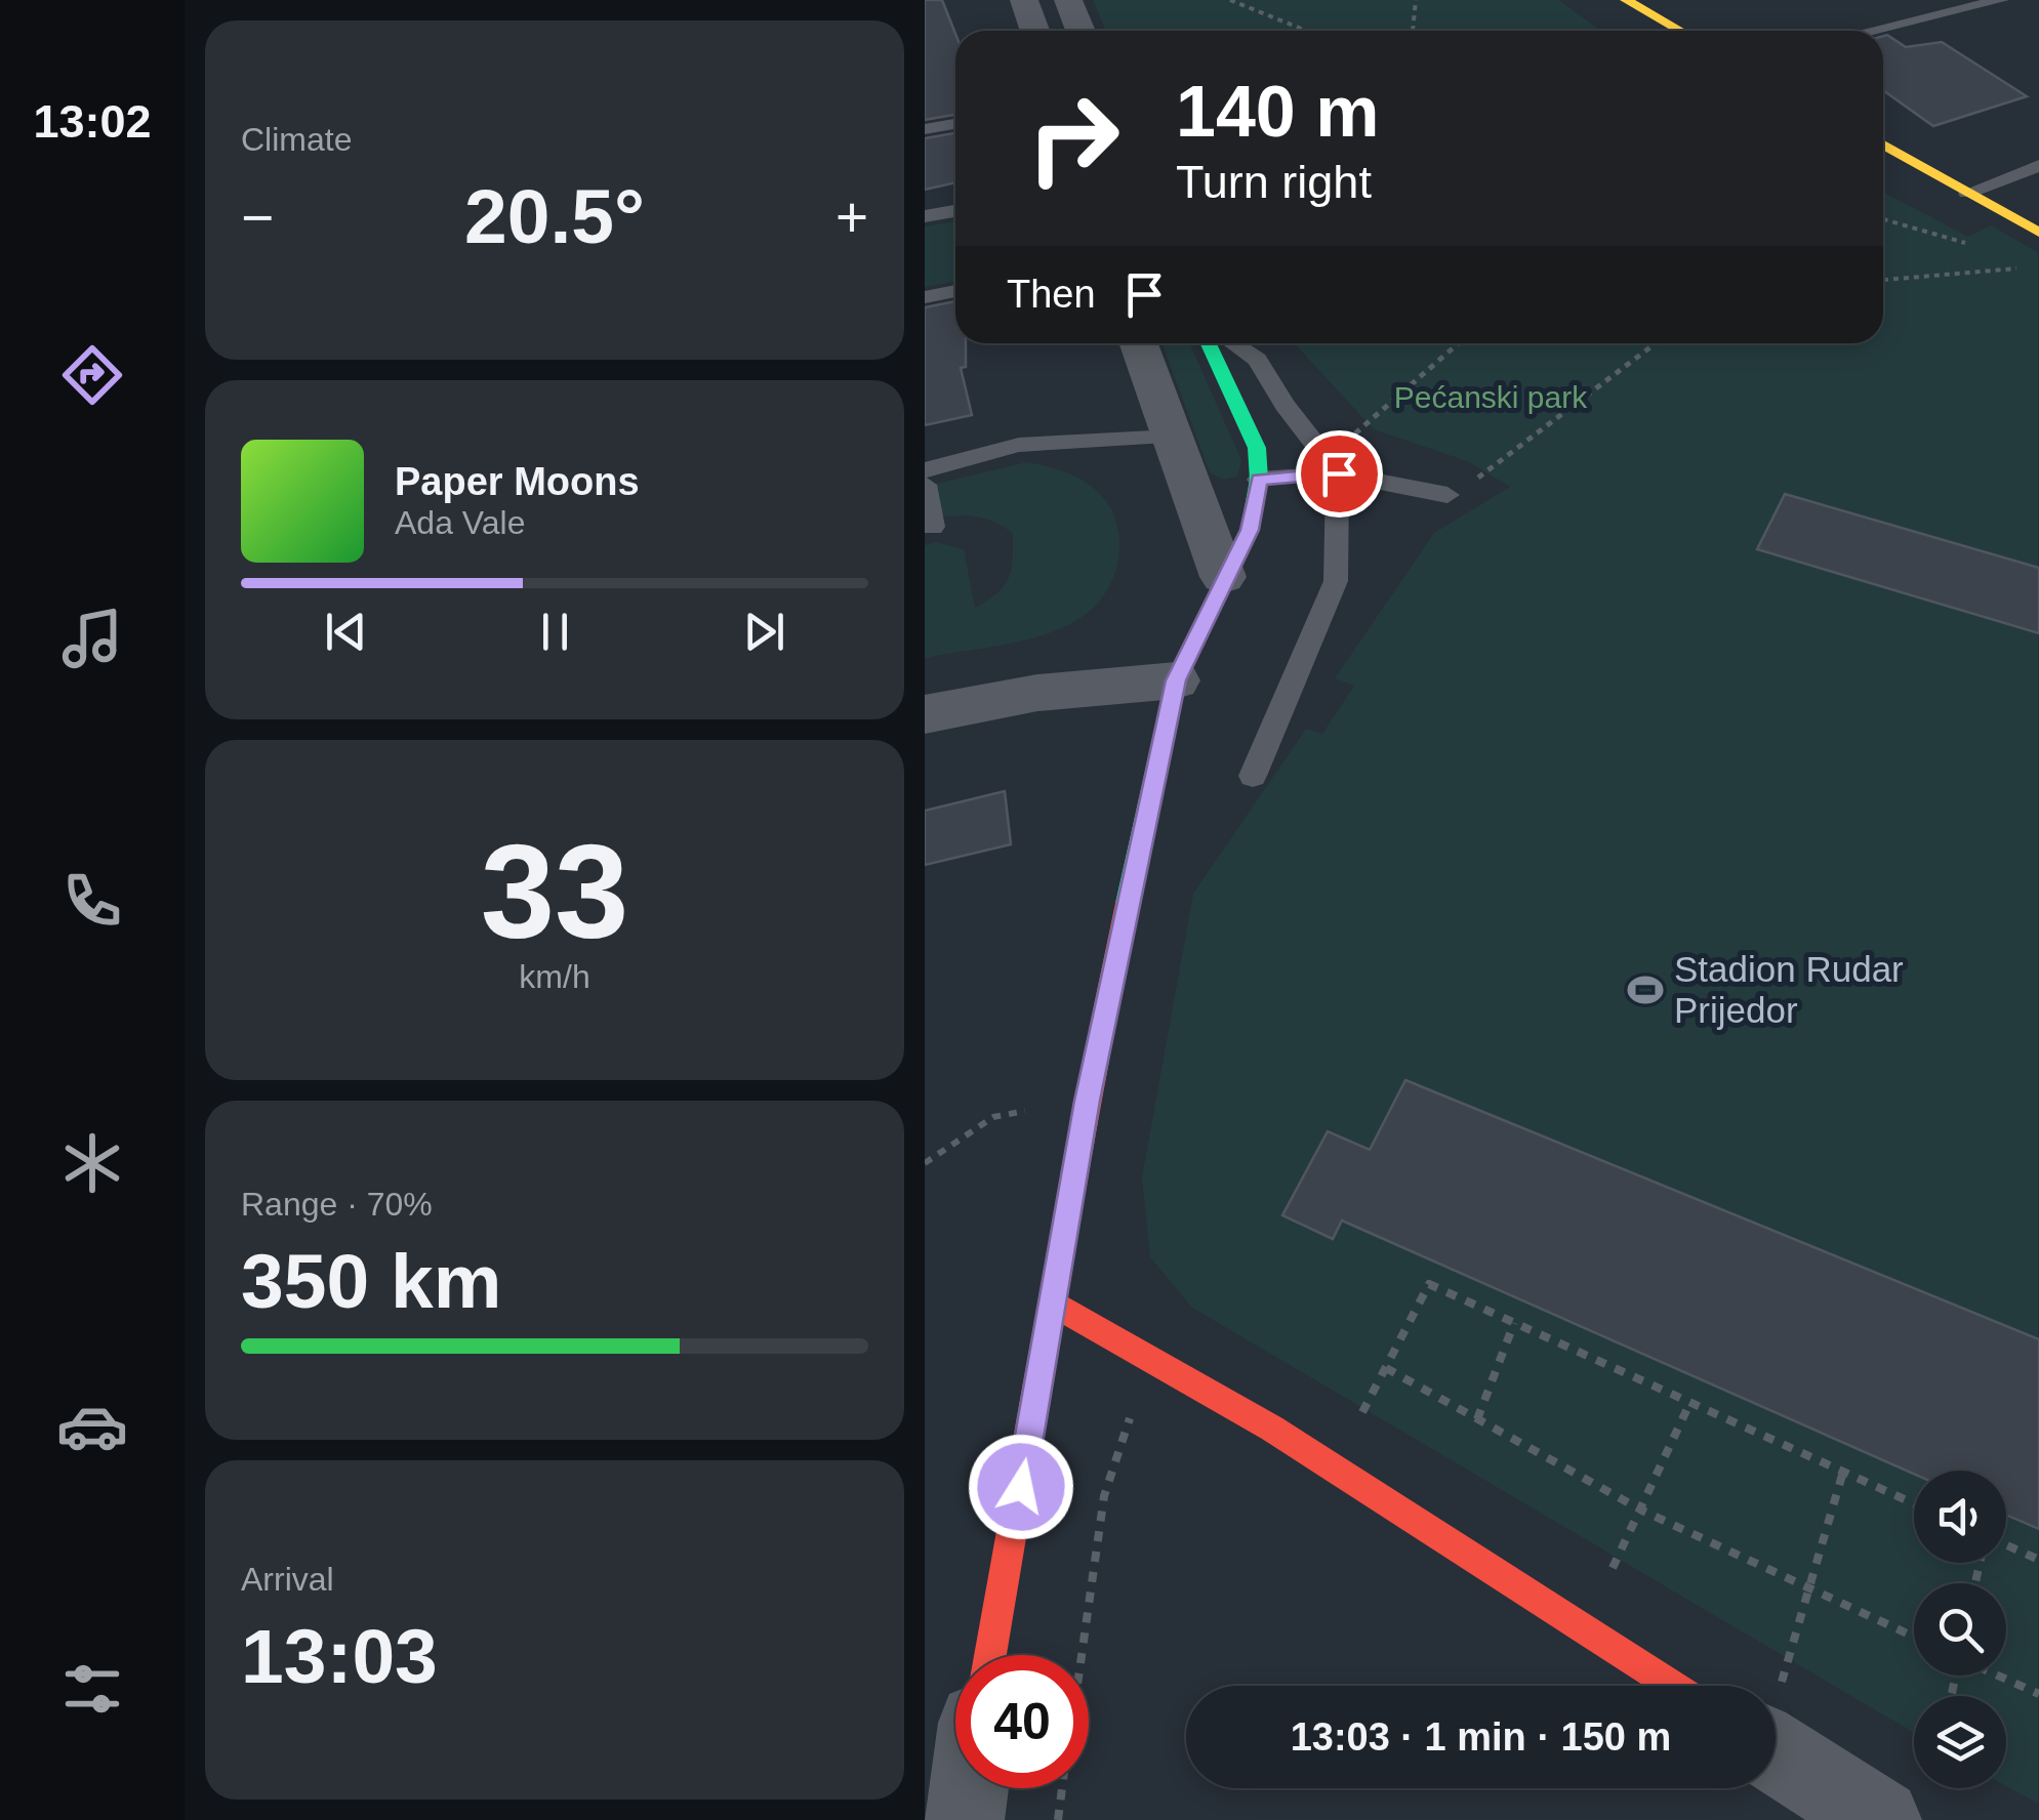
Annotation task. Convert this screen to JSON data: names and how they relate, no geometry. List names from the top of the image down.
{
  "parks": ["Pećanski park"],
  "places": {
    "sports": ["Stadion Rudar Prijedor"]
  },
  "page": {
    "tabs": "13:02",
    "tile": [
      "Climate",
      ["33", "km/h"],
      ["Range · 70%", "350 km"],
      ["Arrival", "13:03"]
    ],
    "turn": ["140 m", "Turn right"],
    "heat": ["−", "20.5°", "+"],
    "then": "Then",
    "song": ["Paper Moons", "Ada Vale"],
    "limit": "40",
    "trip": "13:03 · 1 min · 150 m"
  }
}
